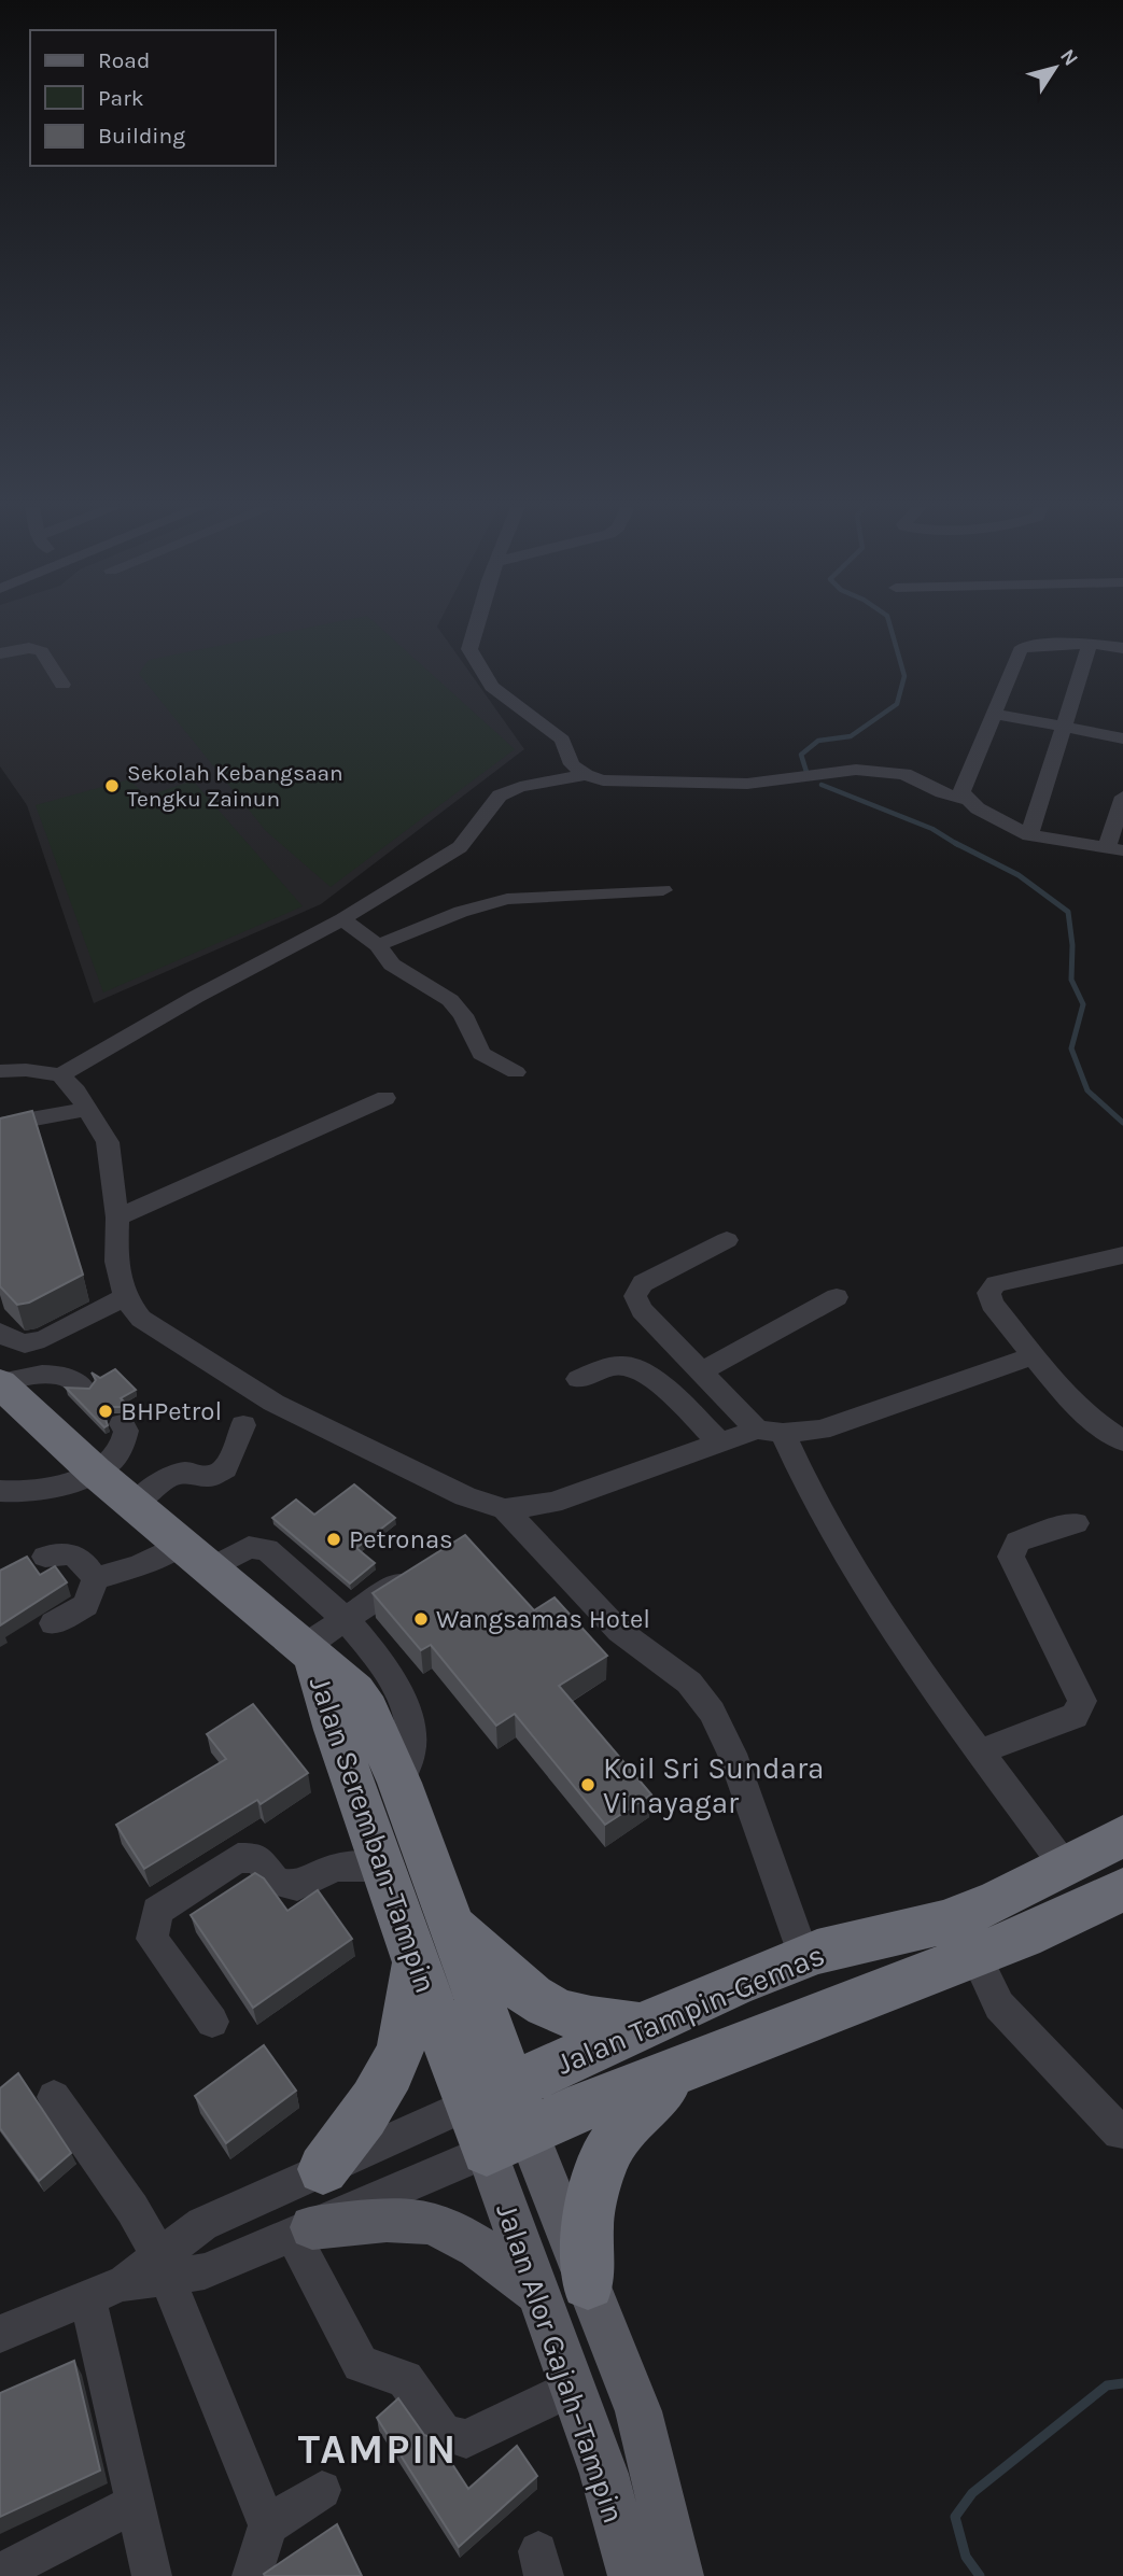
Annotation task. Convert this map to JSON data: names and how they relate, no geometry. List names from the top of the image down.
{
  "streets": {
    "highway": ["Jalan Seremban-Tampin", "Jalan Tampin-Gemas"],
    "main road": ["Jalan Alor Gajah–Tampin"]
  },
  "crossings": [
    ["Jalan Seremban-Tampin", "Jalan Tampin-Gemas"],
    ["Jalan Seremban-Tampin", "Jalan Alor Gajah–Tampin"],
    ["Jalan Tampin-Gemas", "Jalan Alor Gajah–Tampin"]
  ],
  "districts": ["TAMPIN"],
  "places": [
    "Sekolah Kebangsaan Tengku Zainun",
    "BHPetrol",
    "Petronas",
    "Wangsamas Hotel",
    "Koil Sri Sundara Vinayagar"
  ],
  "legend": ["Road", "Park", "Building"],
  "north": "top right"
}
